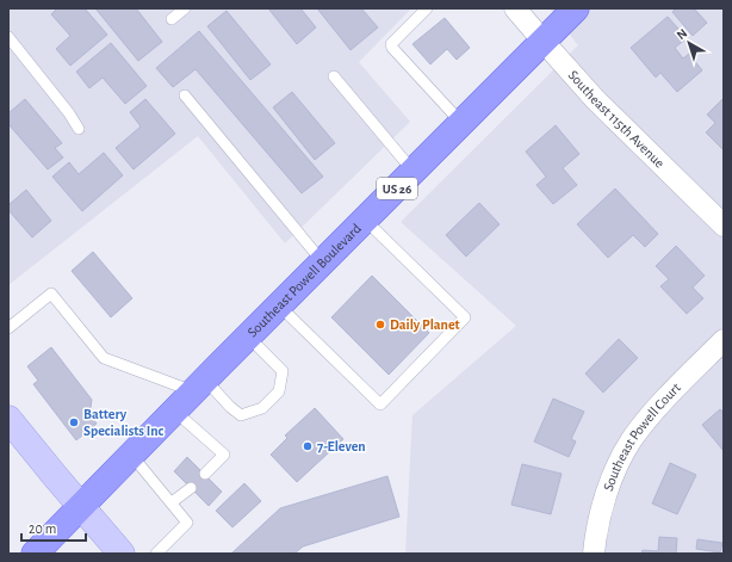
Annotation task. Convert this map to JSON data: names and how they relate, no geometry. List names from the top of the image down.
{
  "streets": {
    "main road": ["US 26", "Southeast Powell Boulevard"],
    "street": ["Southeast 115th Avenue", "Southeast Powell Court"]
  },
  "crossings": [
    ["Southeast 115th Avenue", "Southeast Powell Boulevard"]
  ],
  "places": ["Daily Planet", "Battery Specialists Inc", "7-Eleven"],
  "scale_bar": "20 m",
  "north": "top left"
}
